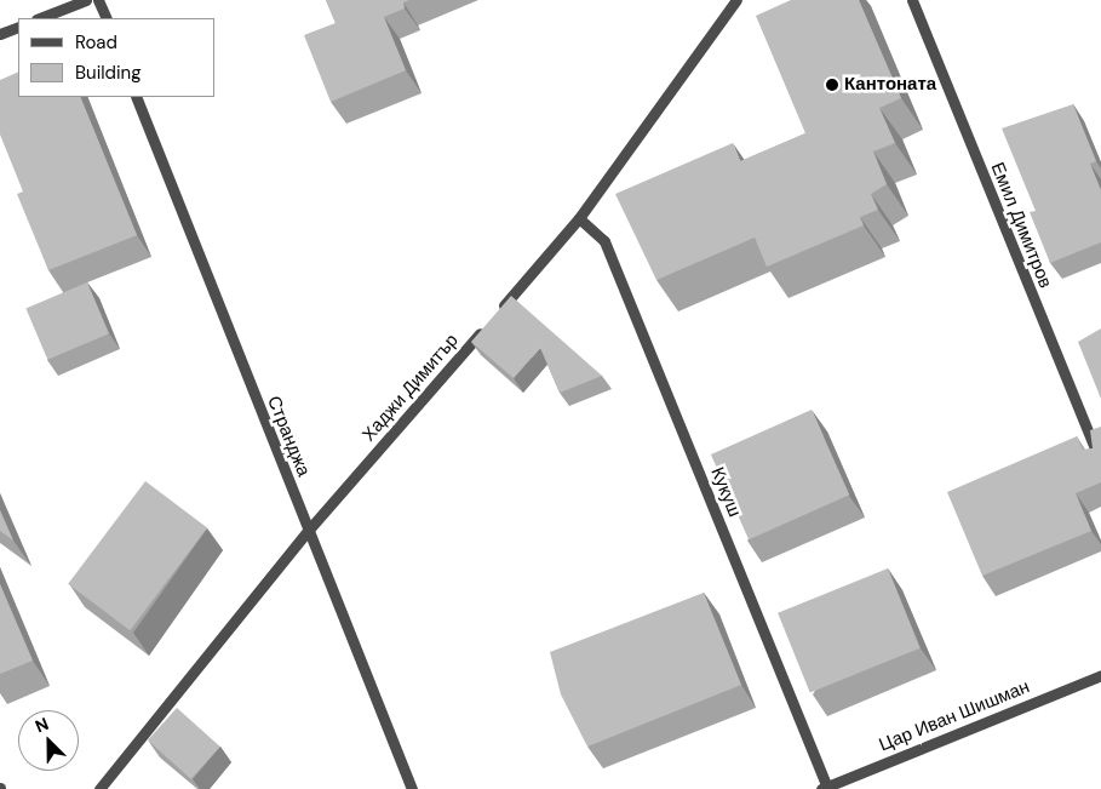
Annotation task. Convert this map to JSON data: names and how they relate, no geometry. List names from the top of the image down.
{
  "streets": {
    "street": [
      "Емил Димитров",
      "Хаджи Димитър",
      "Странджа",
      "Кукуш",
      "Цар Иван Шишман"
    ]
  },
  "crossings": [
    ["Хаджи Димитър", "Странджа"],
    ["Хаджи Димитър", "Кукуш"],
    ["Кукуш", "Цар Иван Шишман"]
  ],
  "places": ["Кантоната"],
  "legend": ["Road", "Building"],
  "north": "top left"
}
